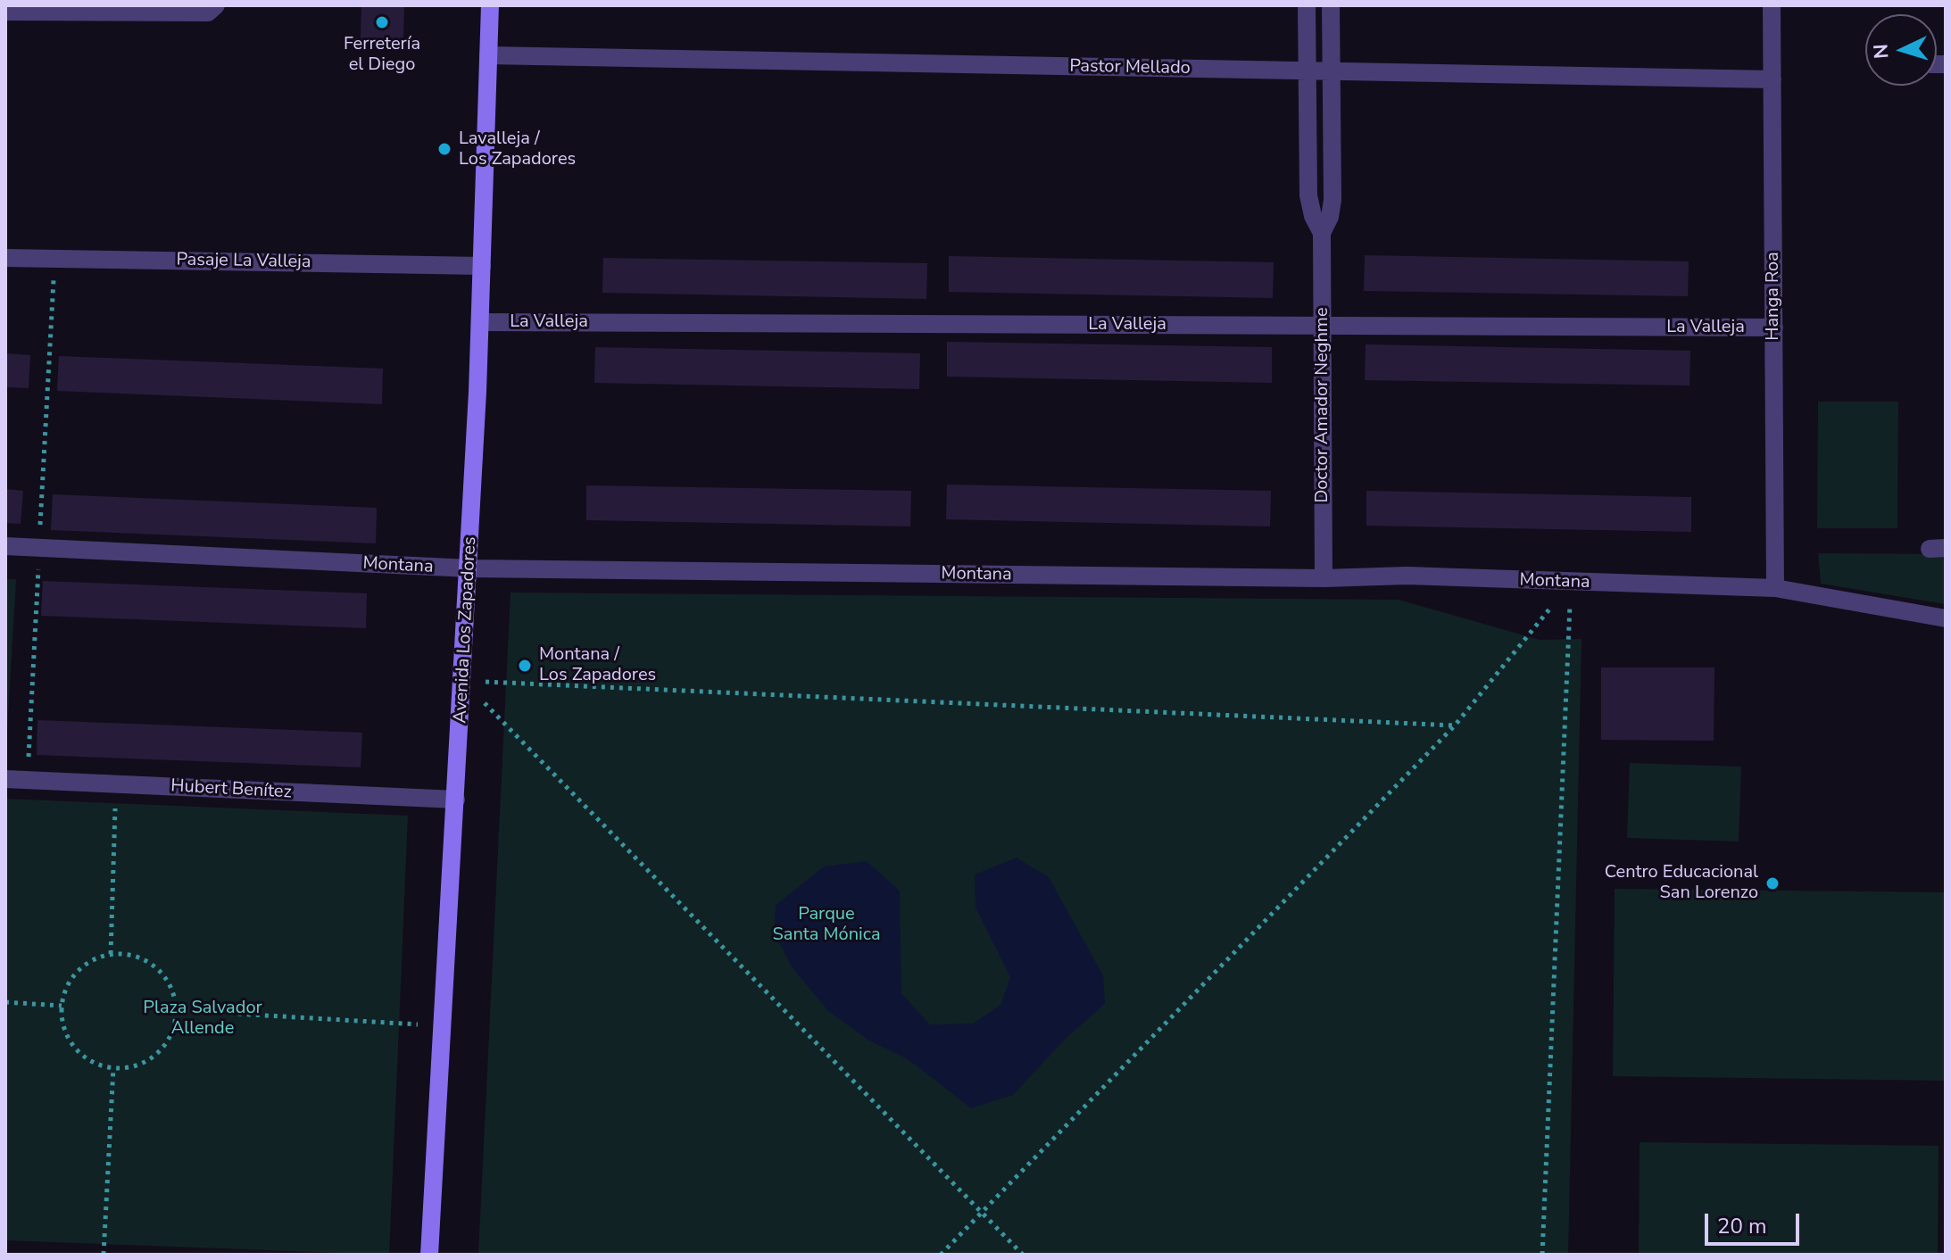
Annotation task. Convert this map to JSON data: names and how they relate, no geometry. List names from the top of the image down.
{
  "streets": {
    "main road": ["Avenida Los Zapadores"],
    "street": [
      "Pastor Mellado",
      "Pasaje La Valleja",
      "Hanga Roa",
      "La Valleja",
      "Doctor Amador Neghme",
      "Montana",
      "Hubert Benítez"
    ]
  },
  "crossings": [
    ["Pastor Mellado", "Hanga Roa"],
    ["Pastor Mellado", "Doctor Amador Neghme"],
    ["Pastor Mellado", "Avenida Los Zapadores"],
    ["Pasaje La Valleja", "Avenida Los Zapadores"],
    ["Hanga Roa", "La Valleja"],
    ["Hanga Roa", "Montana"],
    ["La Valleja", "Doctor Amador Neghme"],
    ["La Valleja", "Avenida Los Zapadores"],
    ["Doctor Amador Neghme", "Montana"],
    ["Montana", "Avenida Los Zapadores"],
    ["Avenida Los Zapadores", "Hubert Benítez"]
  ],
  "parks": ["Parque Santa Mónica", "Plaza Salvador Allende"],
  "places": [
    "Ferretería el Diego",
    "Lavalleja / Los Zapadores",
    "Montana / Los Zapadores",
    "Centro Educacional San Lorenzo"
  ],
  "scale_bar": "20 m",
  "north": "left"
}
